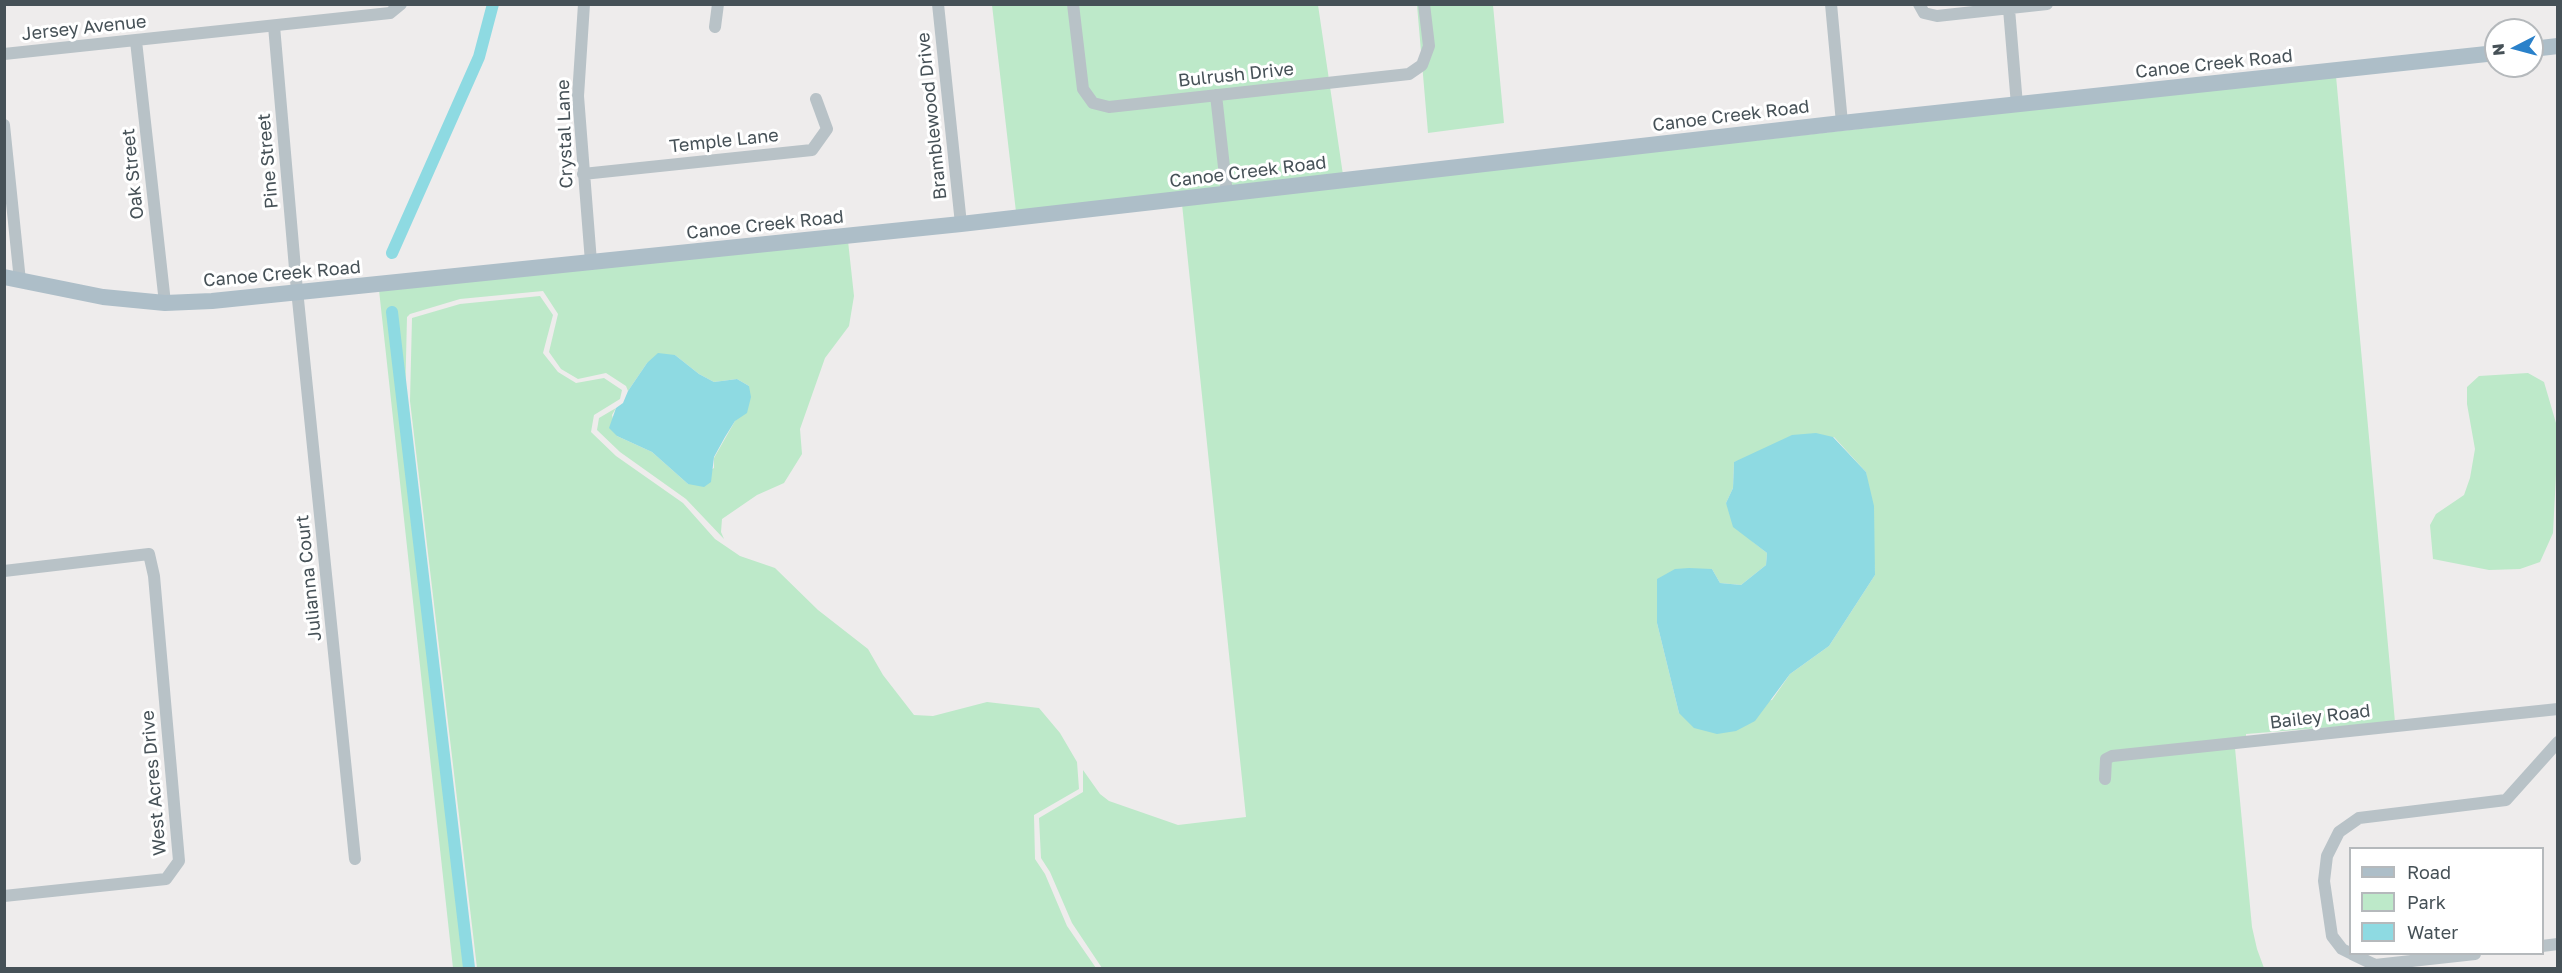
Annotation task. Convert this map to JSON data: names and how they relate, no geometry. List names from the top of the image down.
{
  "streets": {
    "main road": ["Canoe Creek Road"],
    "street": [
      "Jersey Avenue",
      "Bulrush Drive",
      "Bramblewood Drive",
      "Crystal Lane",
      "Temple Lane",
      "Pine Street",
      "Oak Street",
      "Julianna Court",
      "Bailey Road",
      "West Acres Drive"
    ]
  },
  "crossings": [
    ["Jersey Avenue", "Pine Street"],
    ["Jersey Avenue", "Oak Street"],
    ["Canoe Creek Road", "Bramblewood Drive"],
    ["Canoe Creek Road", "Crystal Lane"],
    ["Canoe Creek Road", "Pine Street"],
    ["Canoe Creek Road", "Oak Street"],
    ["Canoe Creek Road", "Julianna Court"],
    ["Crystal Lane", "Temple Lane"],
    ["Pine Street", "Julianna Court"]
  ],
  "legend": ["Road", "Park", "Water"],
  "north": "left"
}
